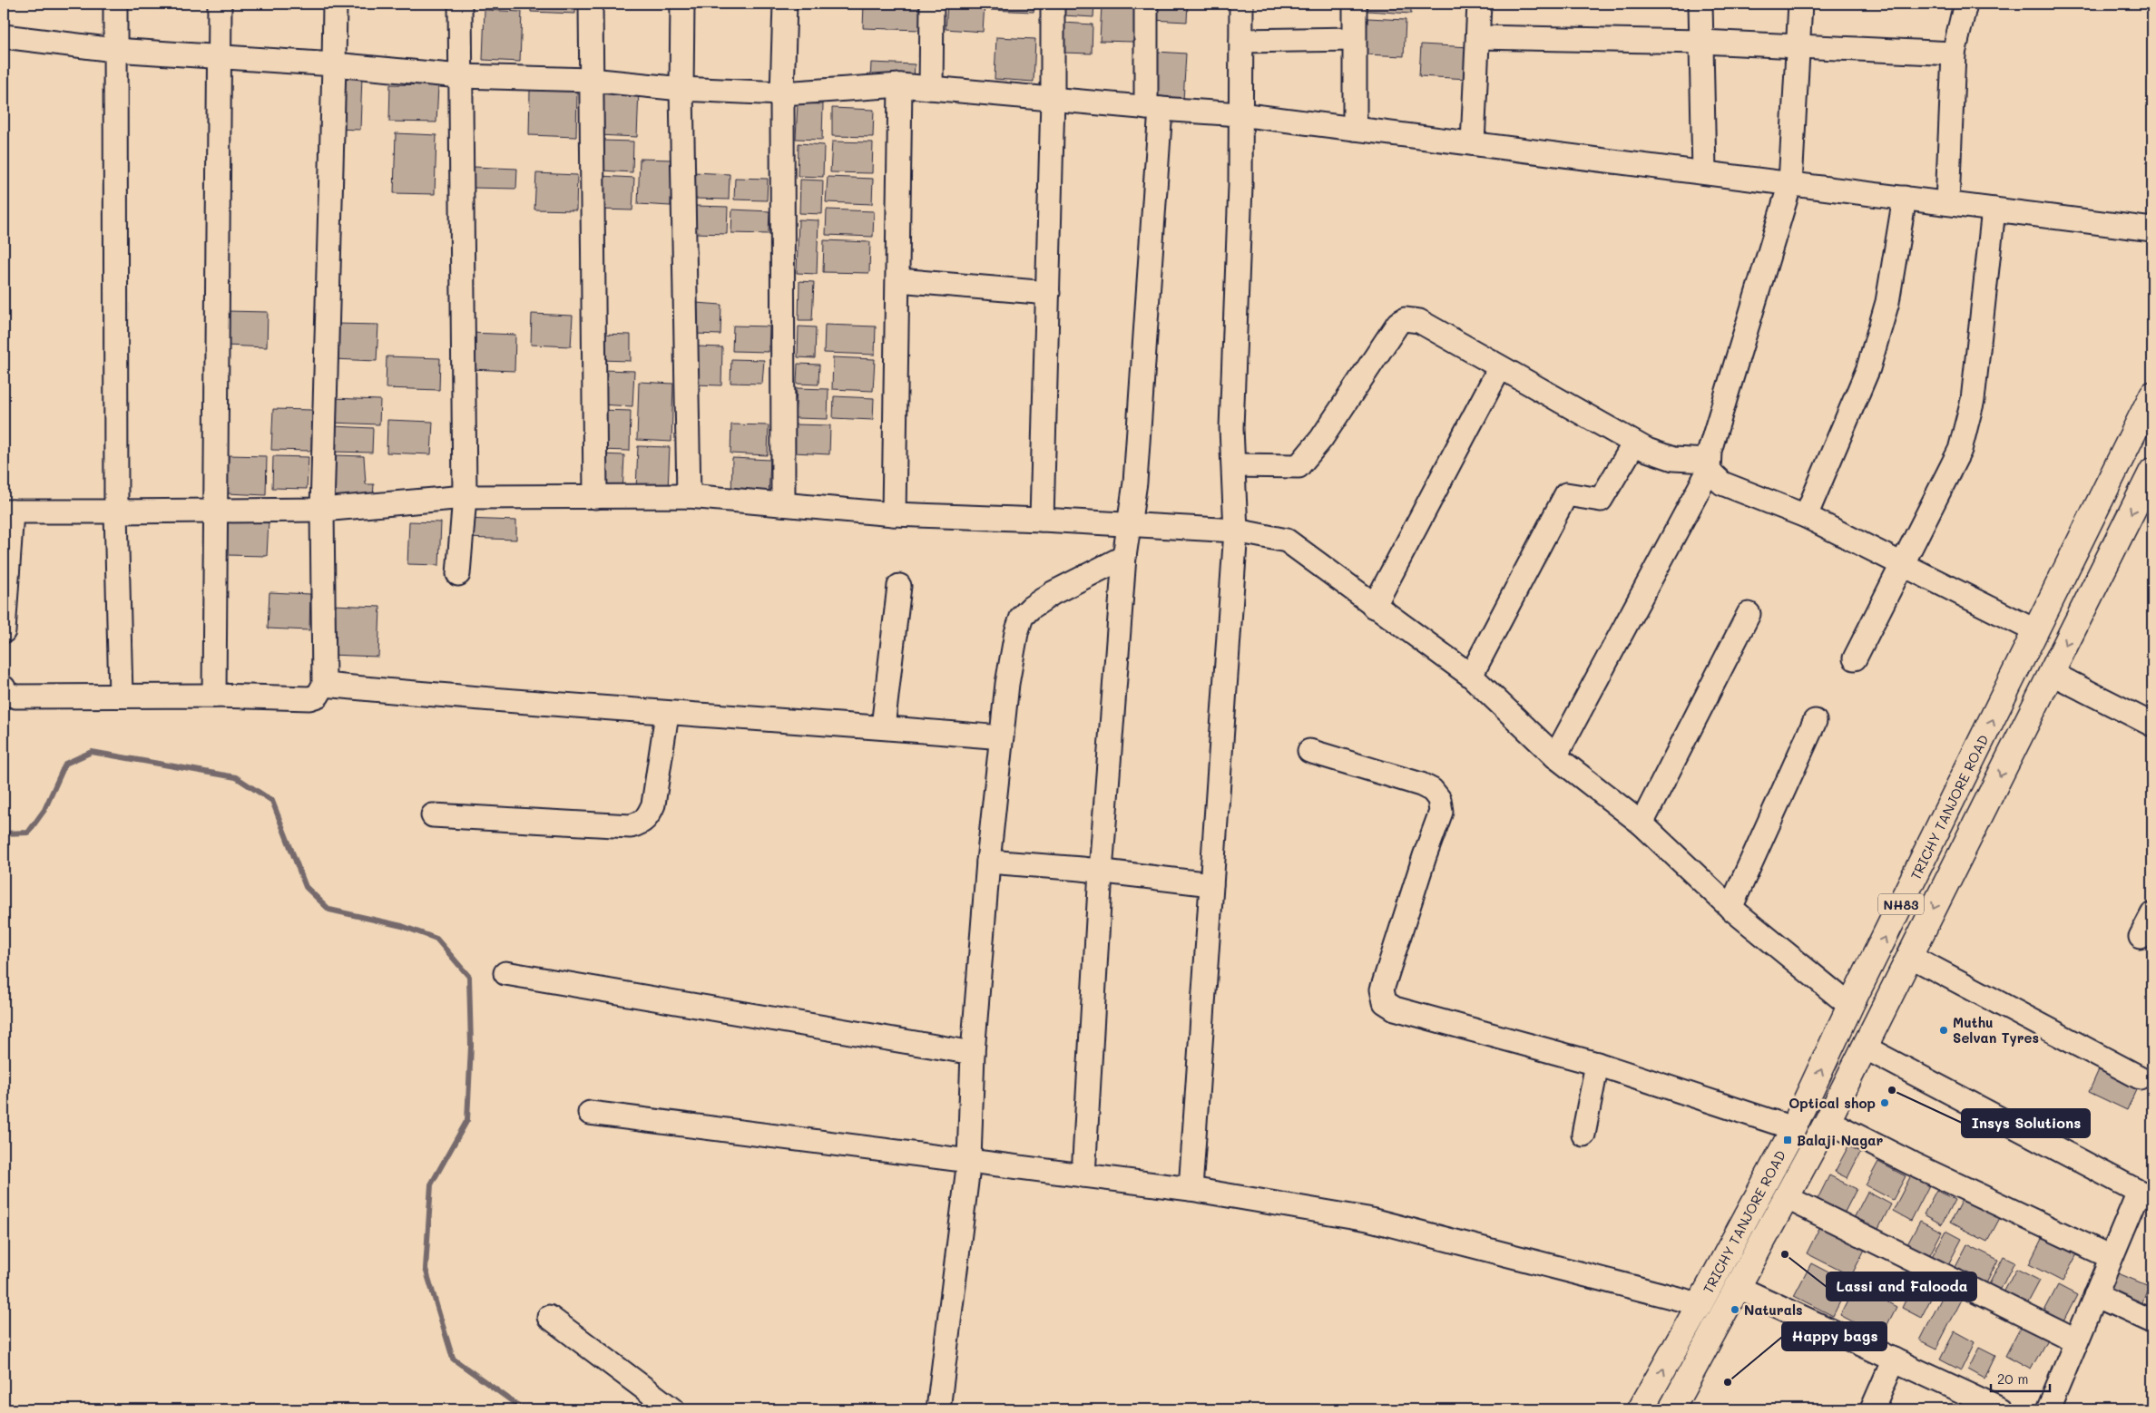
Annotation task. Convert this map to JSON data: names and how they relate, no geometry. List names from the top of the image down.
{
  "streets": {
    "highway": ["TRICHY TANJORE ROAD", "NH83"]
  },
  "places": {
    "other": [
      "Muthu Selvan Tyres",
      "Insys Solutions",
      "Optical shop",
      "Lassi and Falooda",
      "Naturals",
      "Happy bags"
    ],
    "transit": ["Balaji Nagar"]
  },
  "scale_bar": "20 m"
}
